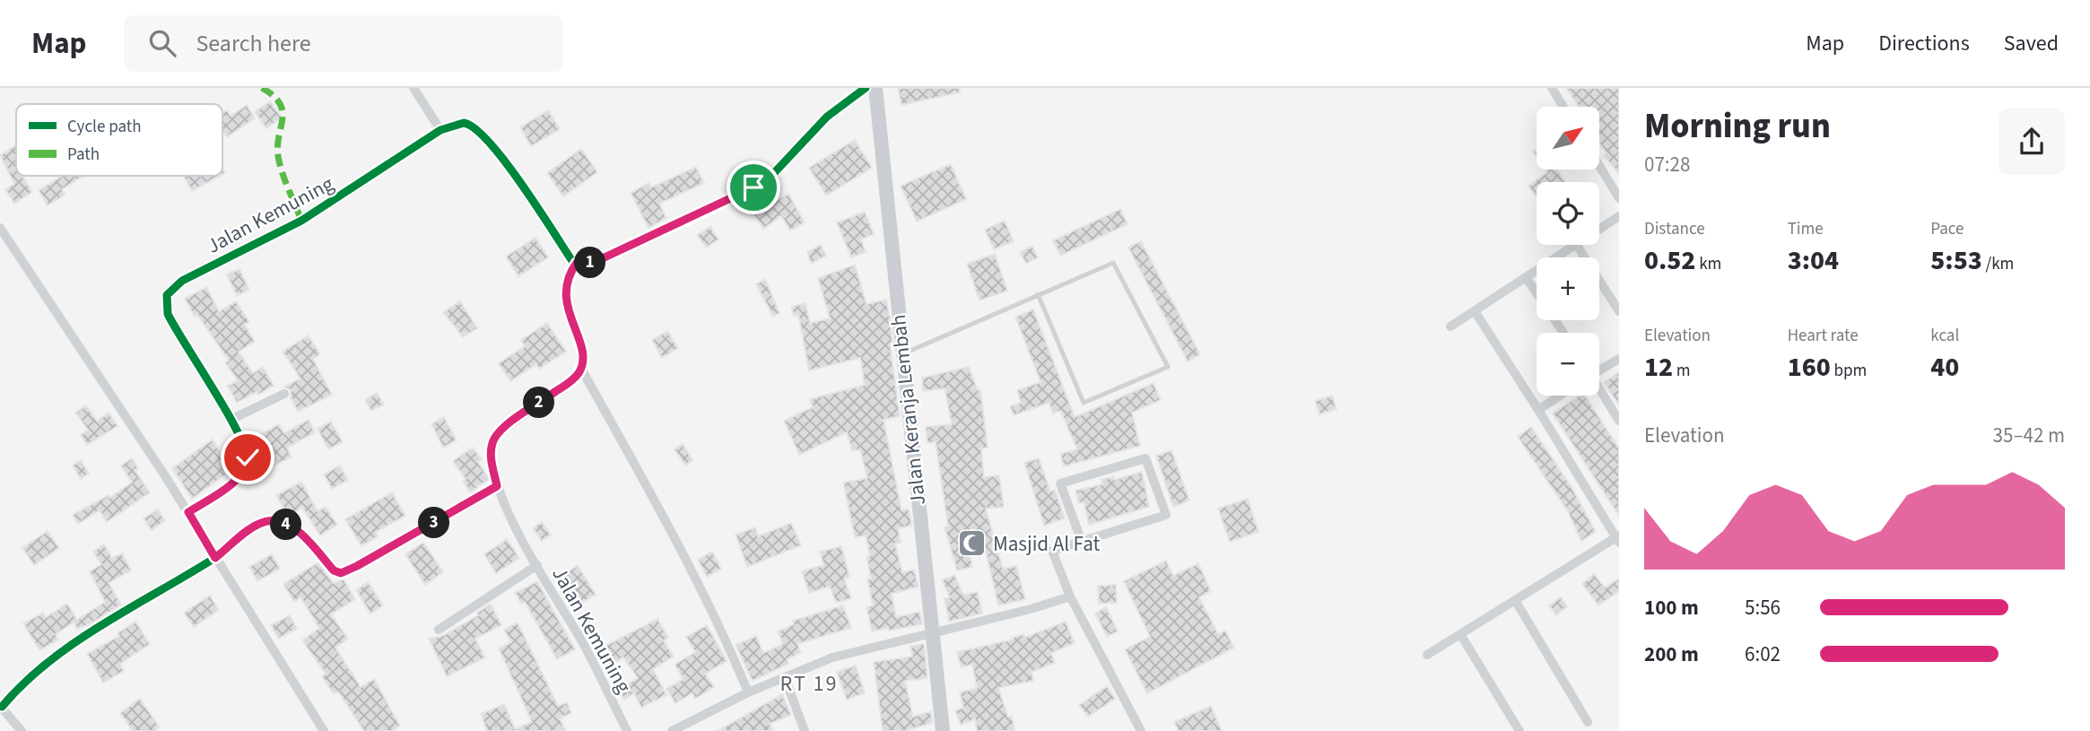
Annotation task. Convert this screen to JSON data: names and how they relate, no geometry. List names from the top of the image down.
{
  "streets": {
    "main road": ["Jalan Keranja Lembah"],
    "street": ["Jalan Kemuning"]
  },
  "districts": ["RT 19"],
  "places": {
    "mosque": ["Masjid Al Fat"]
  },
  "legend": ["Cycle path", "Path"],
  "north": "top right",
  "page": {
    "header": "Map",
    "search": "Search here",
    "nav": ["Map", "Directions", "Saved"],
    "heading": ["Morning run", "07:28"],
    "map_buttons": ["+", "−"],
    "stats": [
      ["Distance", "0.52 km"],
      ["Time", "3:04"],
      ["Pace", "5:53 /km"],
      ["Elevation", "12 m"],
      ["Heart rate", "160 bpm"],
      ["kcal", "40"]
    ],
    "pins": [
      "1",
      "2",
      "3",
      "4"
    ],
    "chart": ["Elevation", "35–42 m"],
    "list": [
      {
        "name": "100 m",
        "note": "5:56"
      },
      {
        "name": "200 m",
        "note": "6:02"
      }
    ]
  }
}
